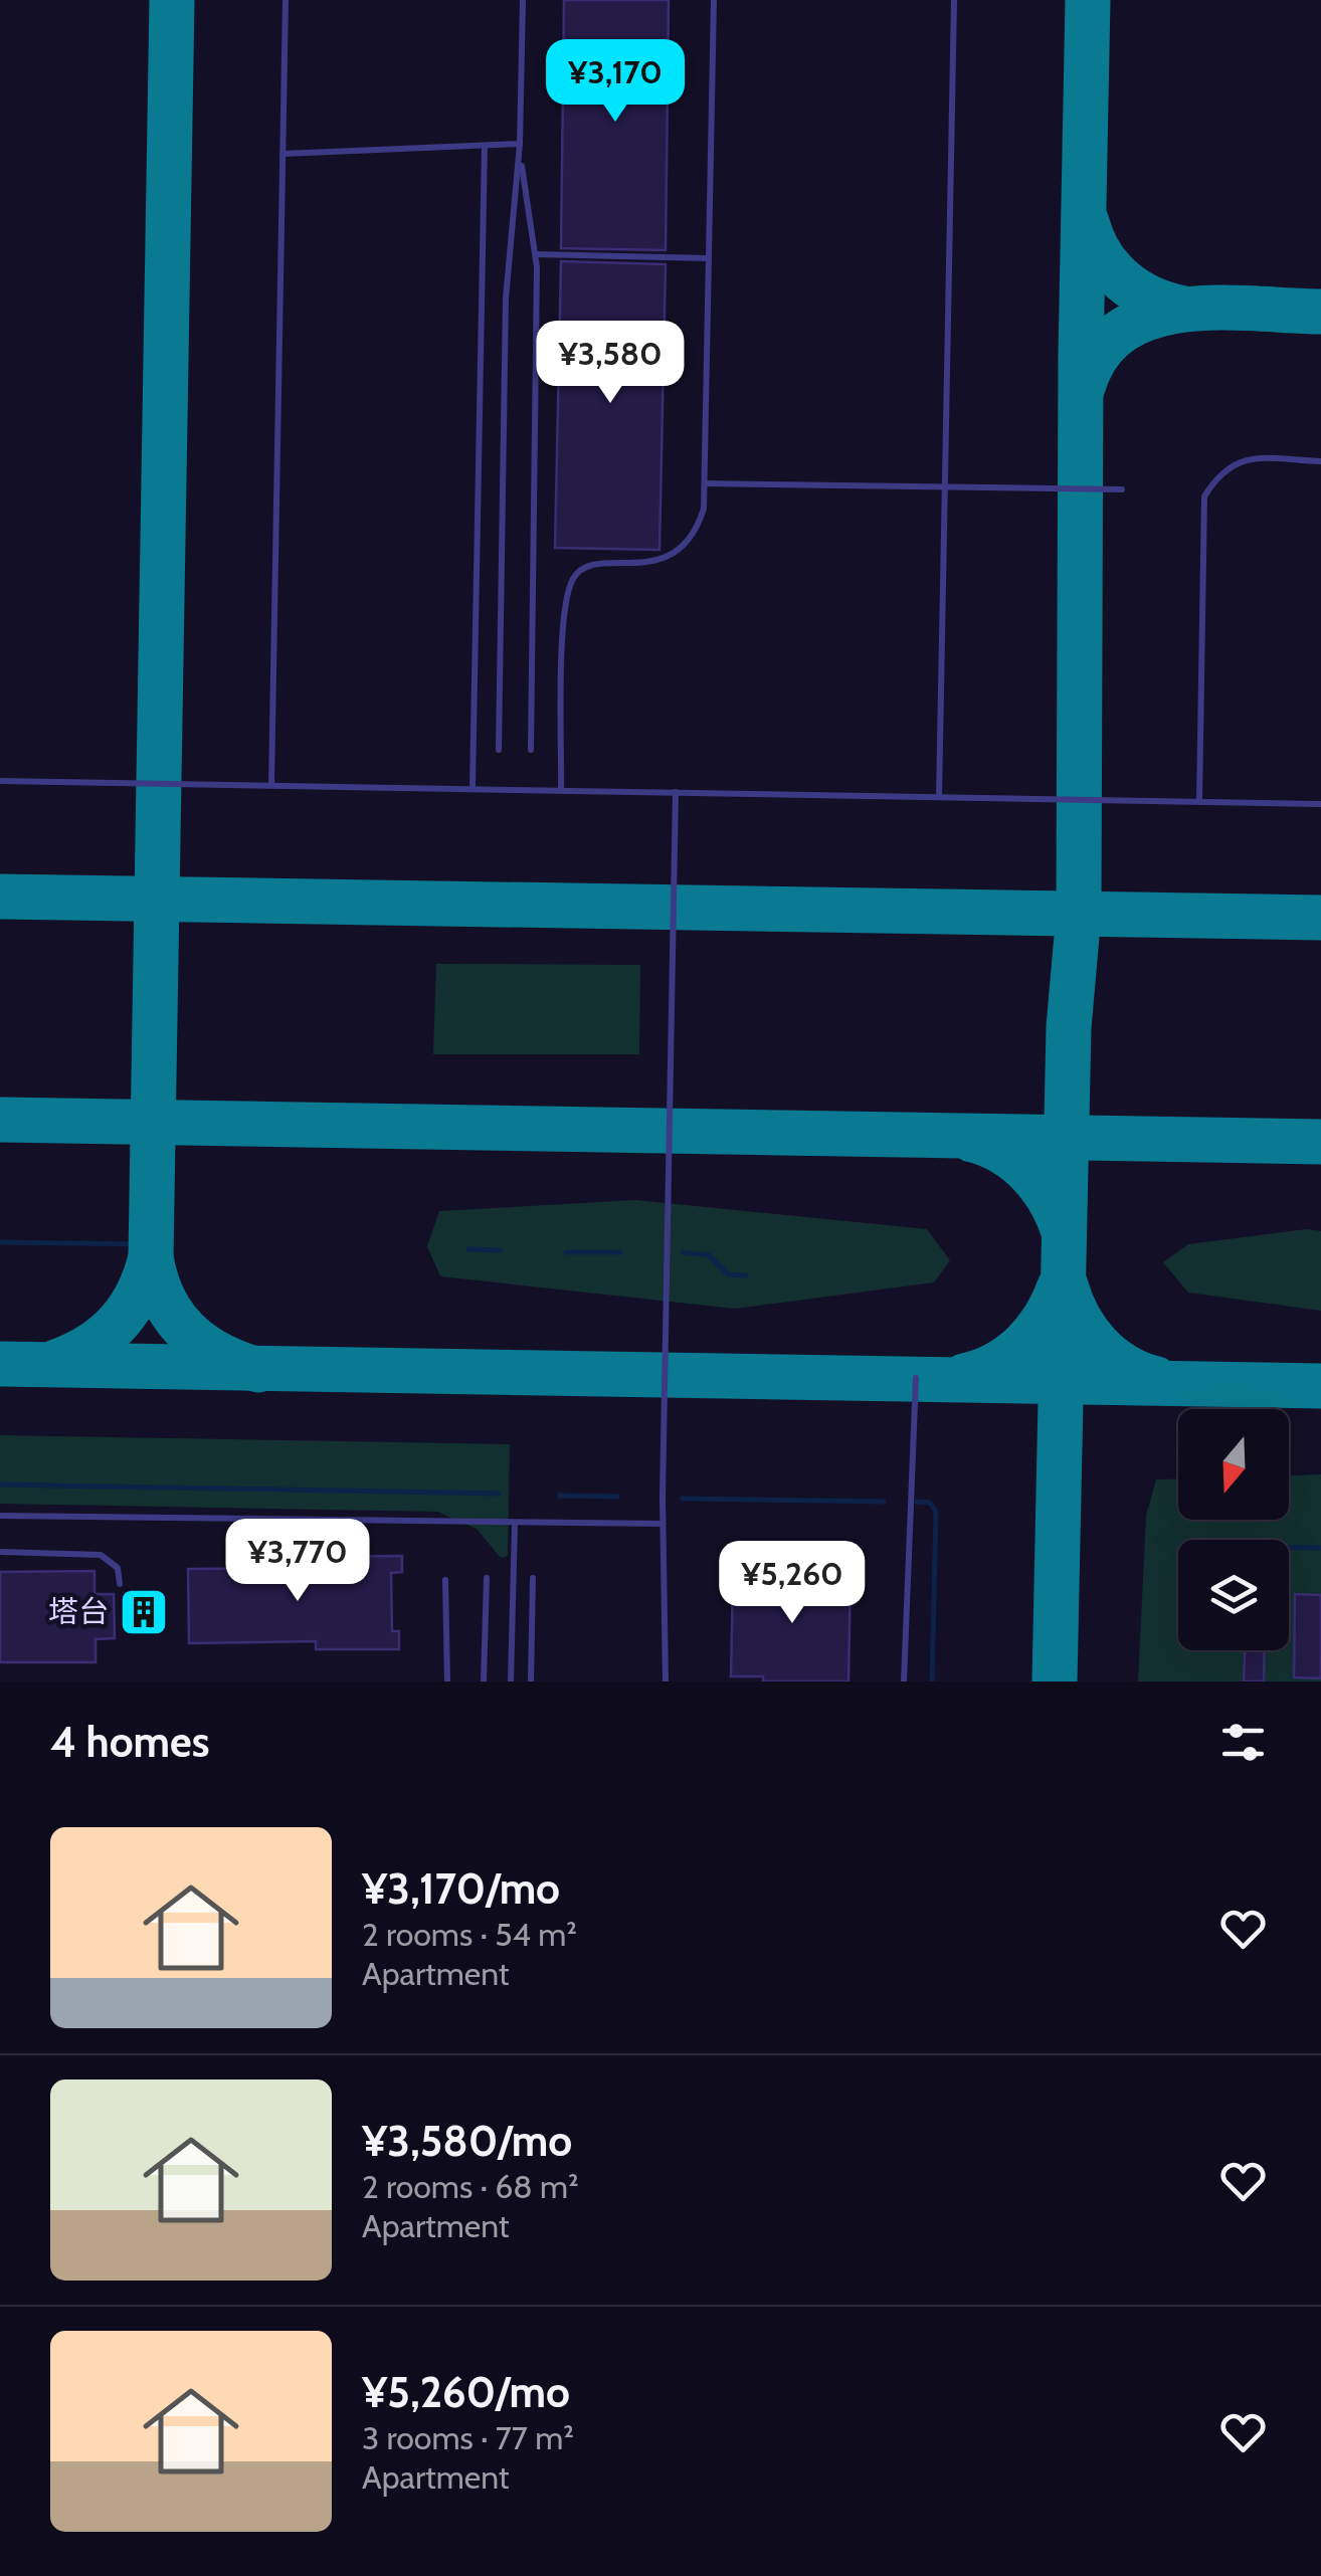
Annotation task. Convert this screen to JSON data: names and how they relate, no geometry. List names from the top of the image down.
{
  "places": {
    "building": ["塔台"]
  },
  "north": "bottom",
  "page": {
    "price": [
      "¥3,170",
      "¥3,580",
      "¥3,770",
      "¥5,260"
    ],
    "heading": "4 homes",
    "list": [
      {
        "name": "¥3,170/mo",
        "note": "2 rooms · 54 m² · Apartment"
      },
      {
        "name": "¥3,580/mo",
        "note": "2 rooms · 68 m² · Apartment"
      },
      {
        "name": "¥5,260/mo",
        "note": "3 rooms · 77 m² · Apartment"
      }
    ]
  }
}
